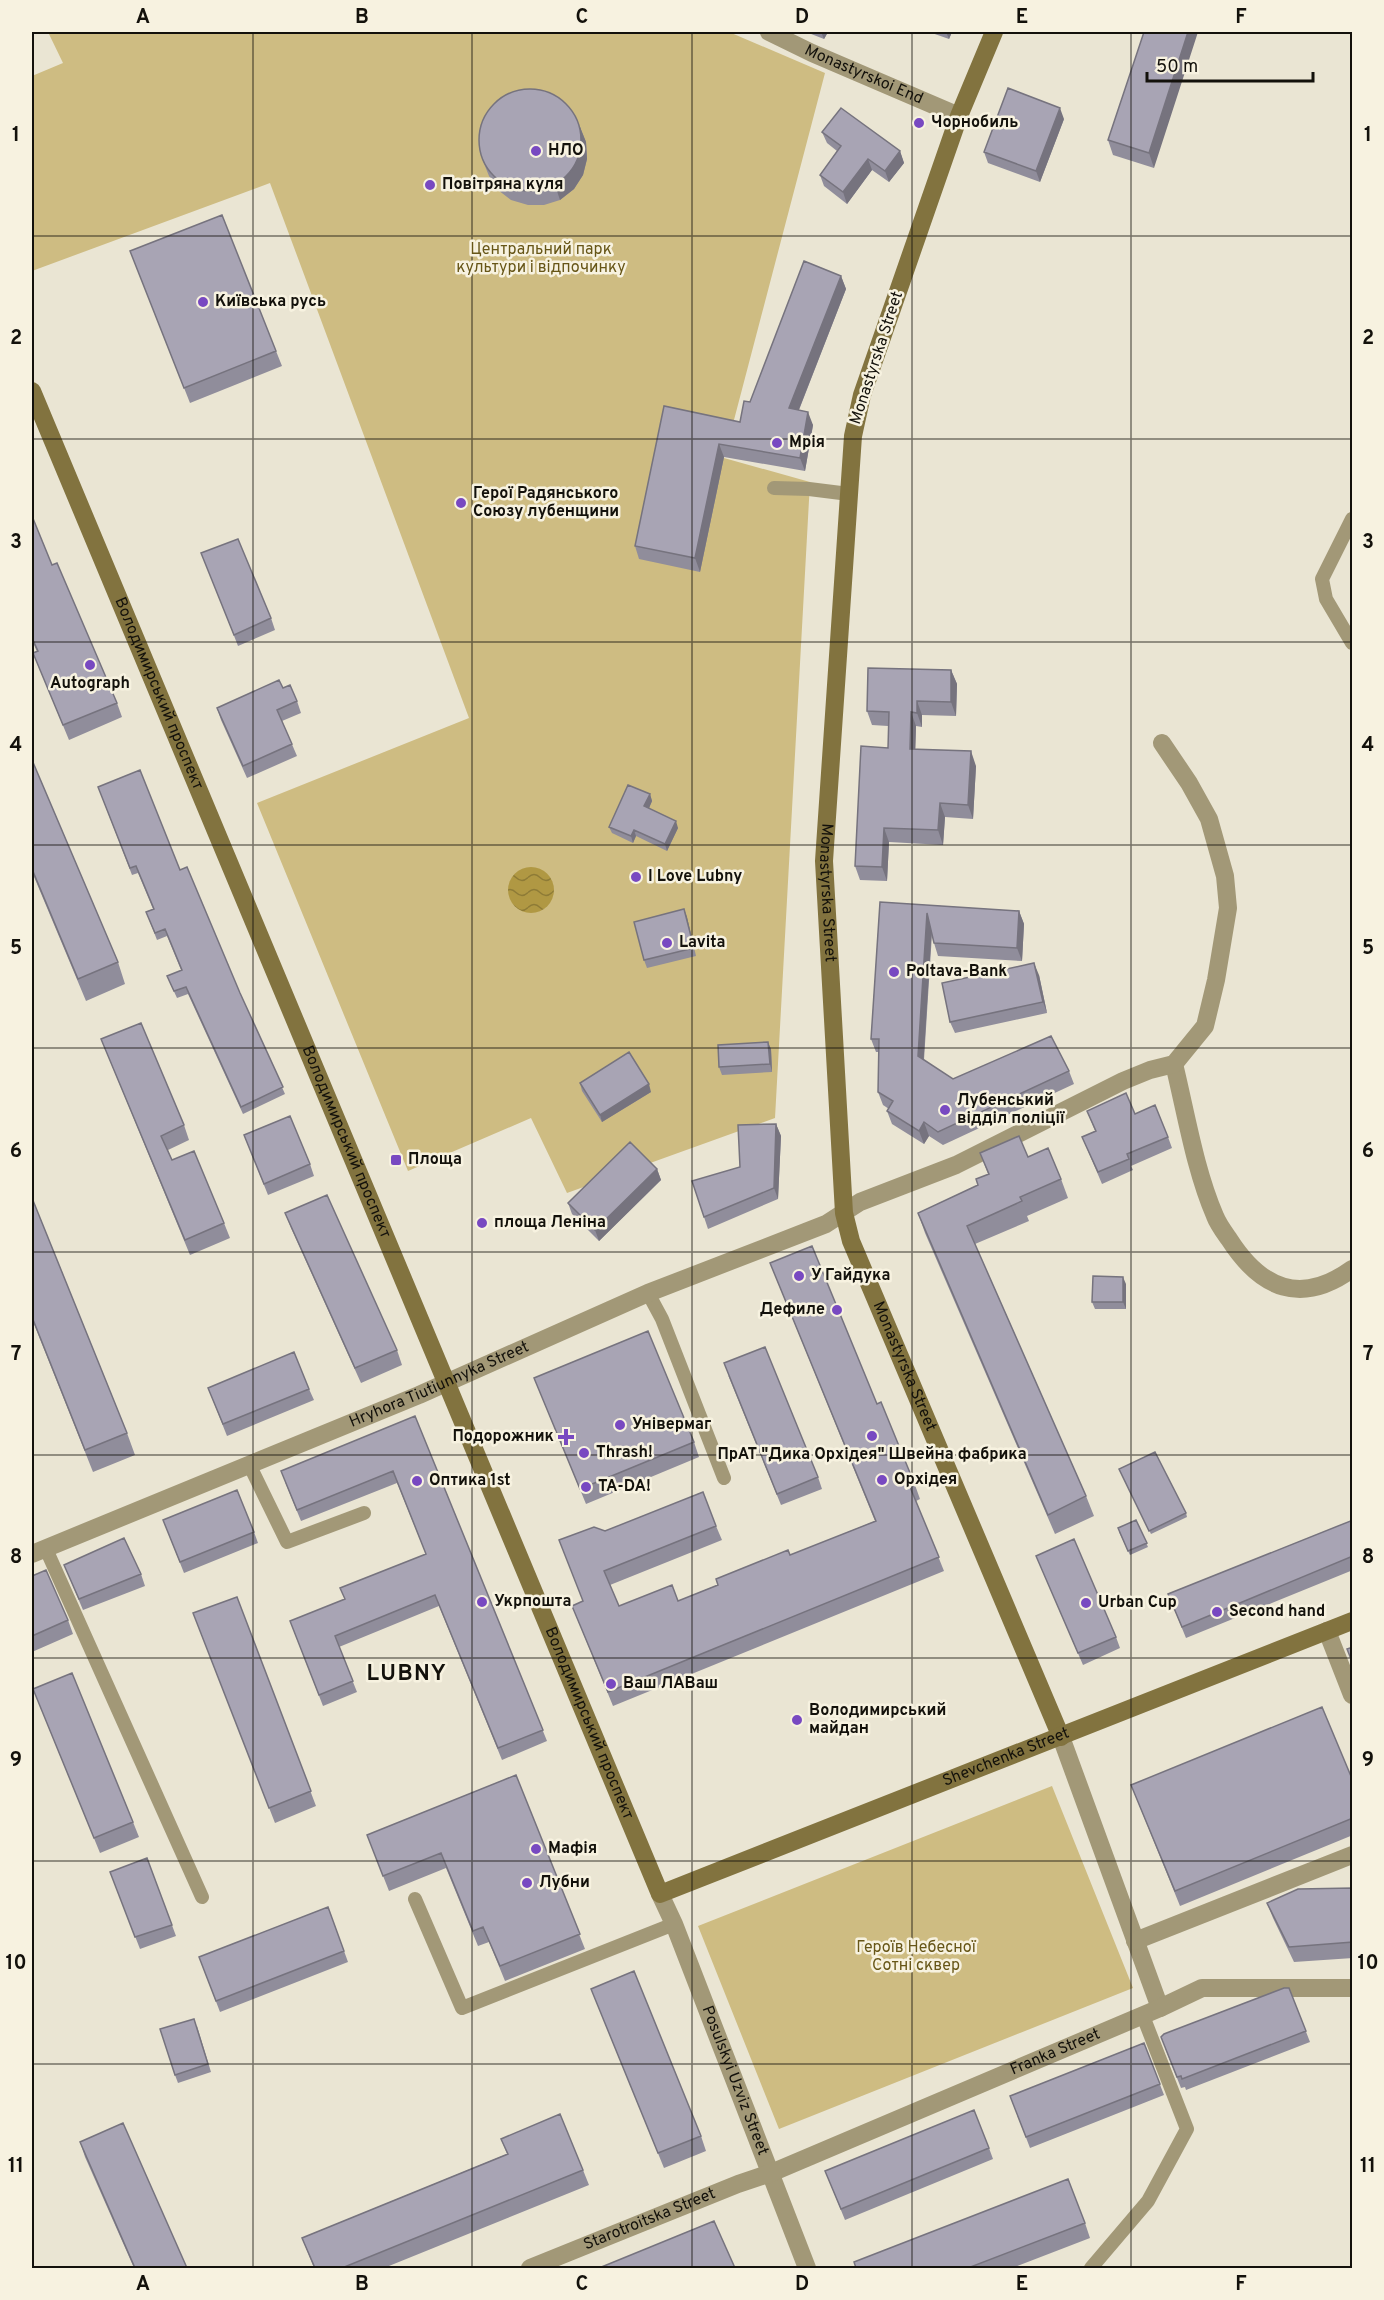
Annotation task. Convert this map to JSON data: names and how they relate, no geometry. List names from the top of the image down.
{
  "streets": {
    "main road": ["Monastyrska Street", "Володимирський проспект", "Shevchenka Street"],
    "street": [
      "Monastyrskoi End",
      "Hryhora Tiutiunnyka Street",
      "Franka Street",
      "Posulskyi Uzviz Street",
      "Starotroitska Street"
    ]
  },
  "crossings": [
    ["Monastyrskoi End", "Monastyrska Street"],
    ["Monastyrska Street", "Hryhora Tiutiunnyka Street"],
    ["Monastyrska Street", "Shevchenka Street"],
    ["Володимирський проспект", "Hryhora Tiutiunnyka Street"],
    ["Володимирський проспект", "Shevchenka Street"],
    ["Володимирський проспект", "Posulskyi Uzviz Street"],
    ["Shevchenka Street", "Posulskyi Uzviz Street"],
    ["Franka Street", "Posulskyi Uzviz Street"],
    ["Franka Street", "Starotroitska Street"],
    ["Posulskyi Uzviz Street", "Starotroitska Street"]
  ],
  "districts": ["LUBNY"],
  "parks": ["Центральний парк культури і відпочинку", "Героїв Небесної Сотні сквер"],
  "places": {
    "other": [
      "Чорнобиль",
      "НЛО",
      "Повітряна куля",
      "Київська русь",
      "Мрія",
      "Герої Радянського Союзу лубенщини",
      "Autograph",
      "I Love Lubny",
      "Lavita",
      "Poltava-Bank",
      "Лубенський відділ поліції",
      "площа Леніна",
      "У Гайдука",
      "Дефиле",
      "Універмаг",
      "ПрАТ \"Дика Орхідея\" Швейна фабрика",
      "Thrash!",
      "Орхідея",
      "Оптика 1st",
      "TA-DA!",
      "Укрпошта",
      "Urban Cup",
      "Second hand",
      "Ваш ЛАВаш",
      "Володимирський майдан",
      "Мафія",
      "Лубни"
    ],
    "transit": ["Площа"],
    "health": ["Подорожник"]
  },
  "scale_bar": "50 m",
  "grid": {
    "columns": [
      "A",
      "B",
      "C",
      "D",
      "E",
      "F"
    ],
    "rows": [
      "1",
      "2",
      "3",
      "4",
      "5",
      "6",
      "7",
      "8",
      "9",
      "10",
      "11"
    ]
  }
}
